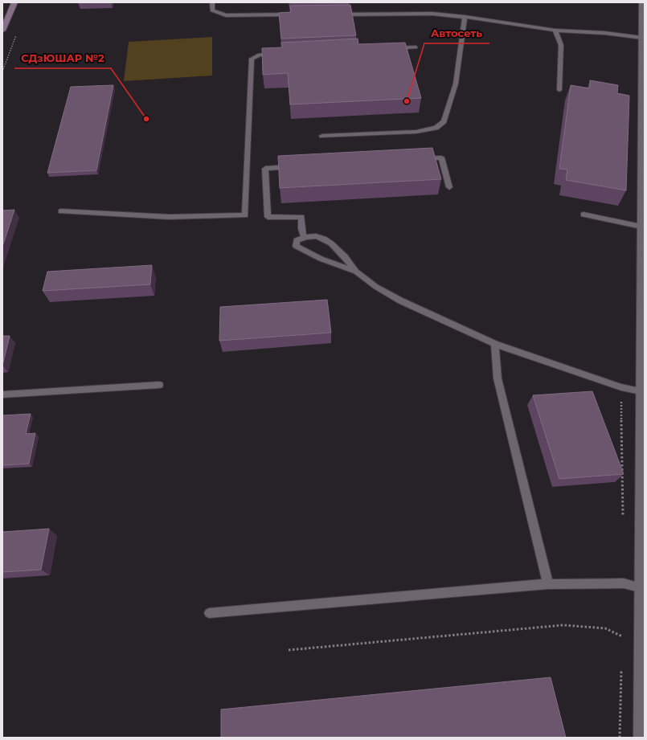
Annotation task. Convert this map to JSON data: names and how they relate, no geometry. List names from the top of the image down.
{
  "places": ["Автосеть", "СДзЮШАР №2"]
}
